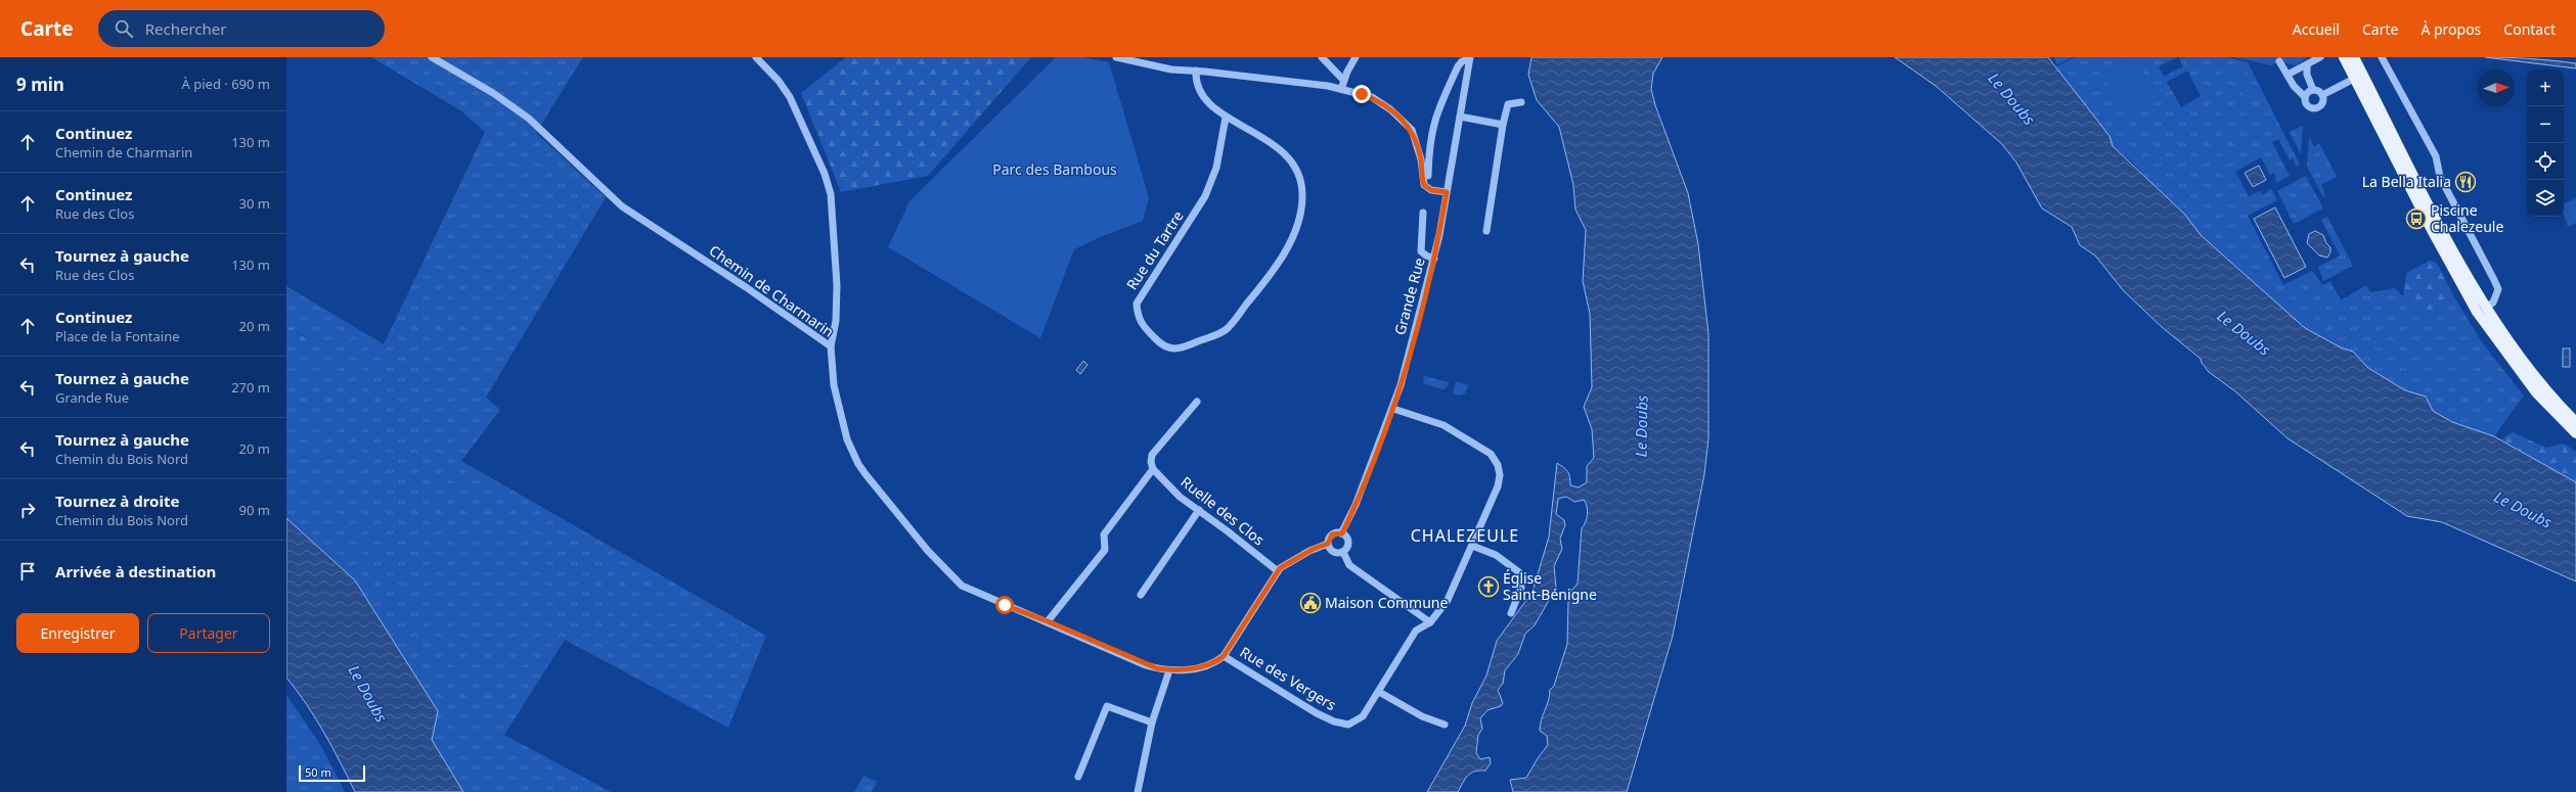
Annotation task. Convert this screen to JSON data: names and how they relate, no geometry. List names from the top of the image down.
{
  "streets": {
    "street": [
      "Rue du Tartre",
      "Chemin de Charmarin",
      "Grande Rue",
      "Ruelle des Clos",
      "Rue des Vergers"
    ]
  },
  "districts": ["CHALEZEULE"],
  "water": ["Le Doubs"],
  "parks": ["Parc des Bambous"],
  "places": {
    "restaurant": ["La Bella Italia"],
    "bus stop": ["Piscine Chalezeule"],
    "church": ["Église Saint-Bénigne"],
    "public building": ["Maison Commune"]
  },
  "scale_bar": "50 m",
  "north": "right",
  "page": {
    "header": "Carte",
    "search": "Rechercher",
    "nav": [
      "Accueil",
      "Carte",
      "À propos",
      "Contact"
    ],
    "heading": ["9 min", "À pied · 690 m"],
    "map_buttons": ["+", "−"],
    "list": [
      ["Continuez", "Chemin de Charmarin", "130 m"],
      ["Continuez", "Rue des Clos", "30 m"],
      ["Tournez à gauche", "Rue des Clos", "130 m"],
      ["Continuez", "Place de la Fontaine", "20 m"],
      ["Tournez à gauche", "Grande Rue", "270 m"],
      ["Tournez à gauche", "Chemin du Bois Nord", "20 m"],
      ["Tournez à droite", "Chemin du Bois Nord", "90 m"],
      "Arrivée à destination"
    ],
    "buttons": ["Enregistrer", "Partager"],
    "scale": "50 m"
  }
}
